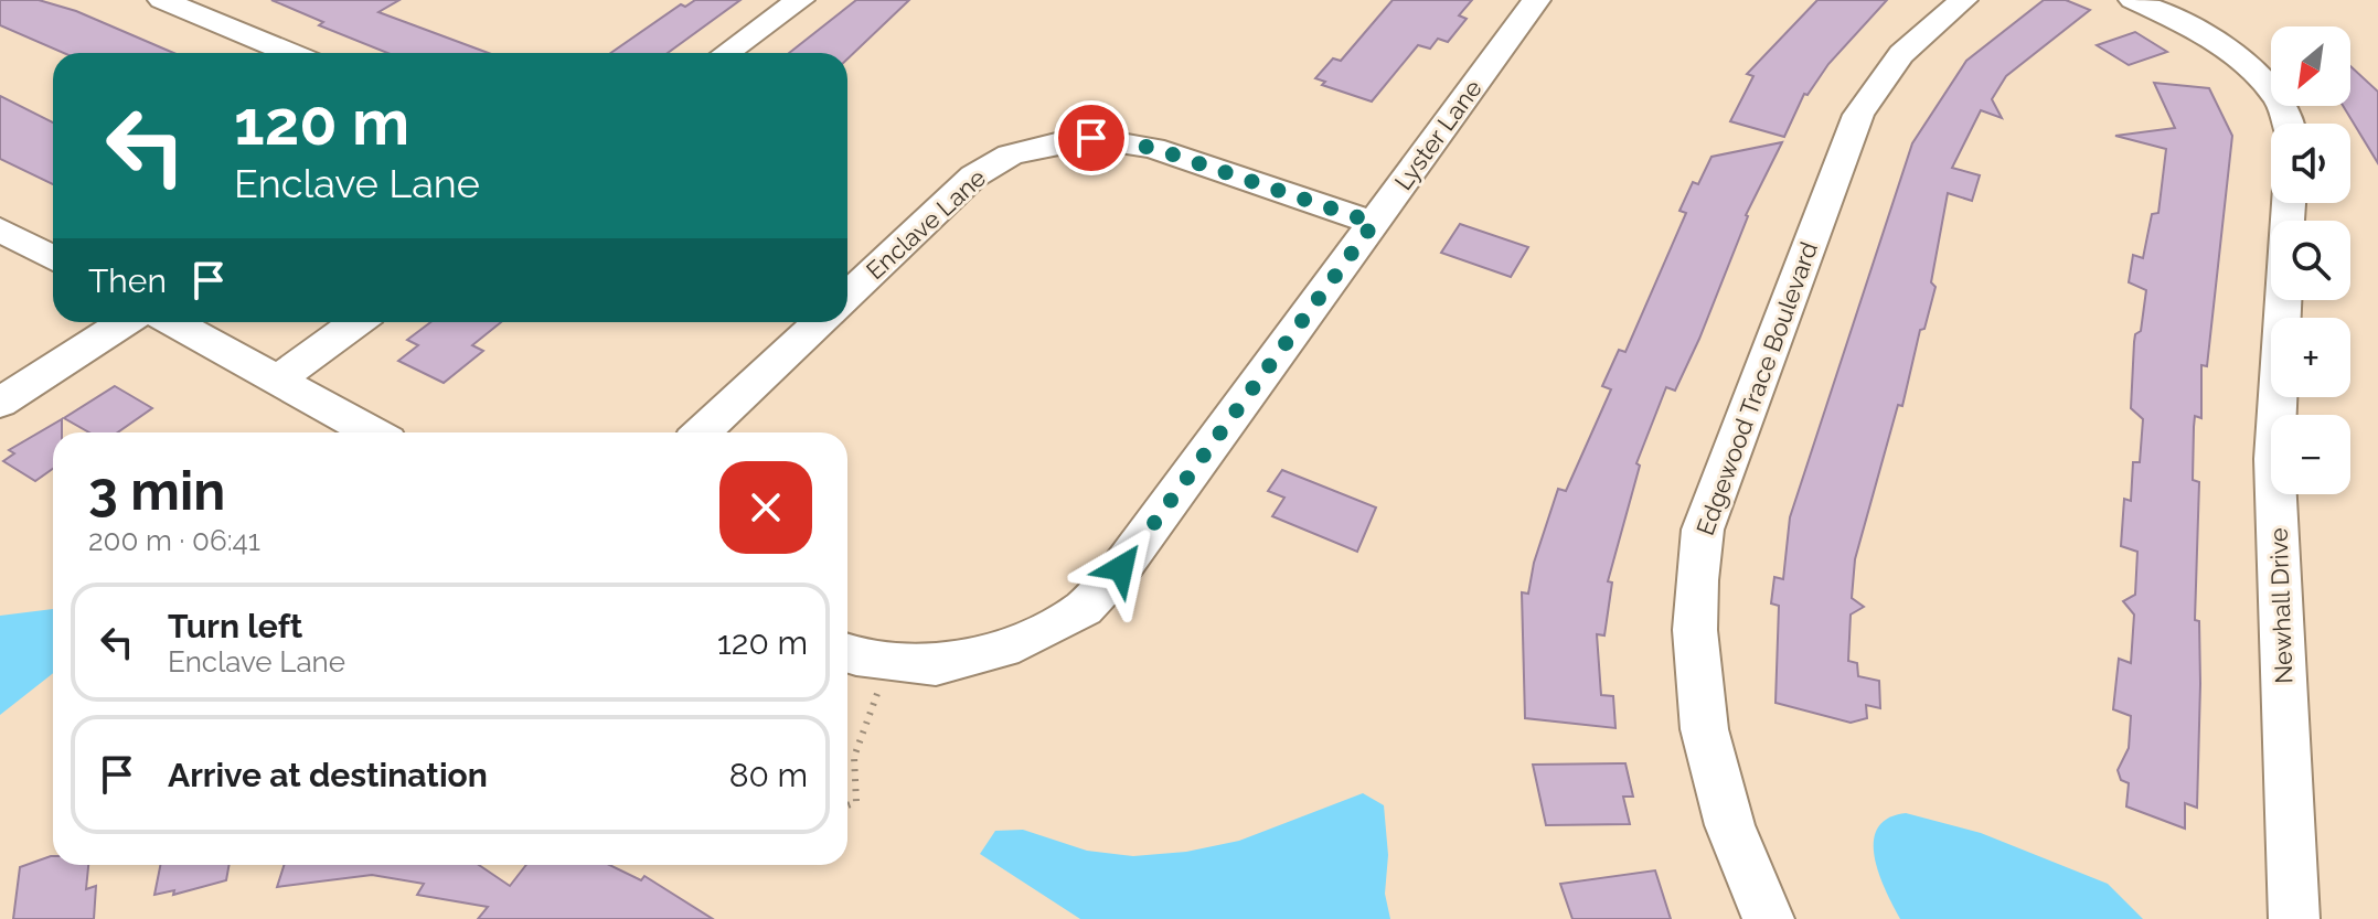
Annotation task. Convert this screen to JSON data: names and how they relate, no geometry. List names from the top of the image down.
{
  "streets": {
    "street": [
      "Lyster Lane",
      "Enclave Lane",
      "Edgewood Trace Boulevard",
      "Newhall Drive"
    ]
  },
  "crossings": [
    ["Lyster Lane", "Enclave Lane"]
  ],
  "north": "bottom left",
  "page": {
    "map_buttons": ["+", "−"],
    "turn": ["120 m", "Enclave Lane"],
    "then": "Then",
    "heading": ["3 min", "200 m · 06:41"],
    "list": [
      {
        "name": "Turn left",
        "note": "Enclave Lane",
        "value": "120 m"
      },
      {
        "name": "Arrive at destination",
        "value": "80 m"
      }
    ]
  }
}
